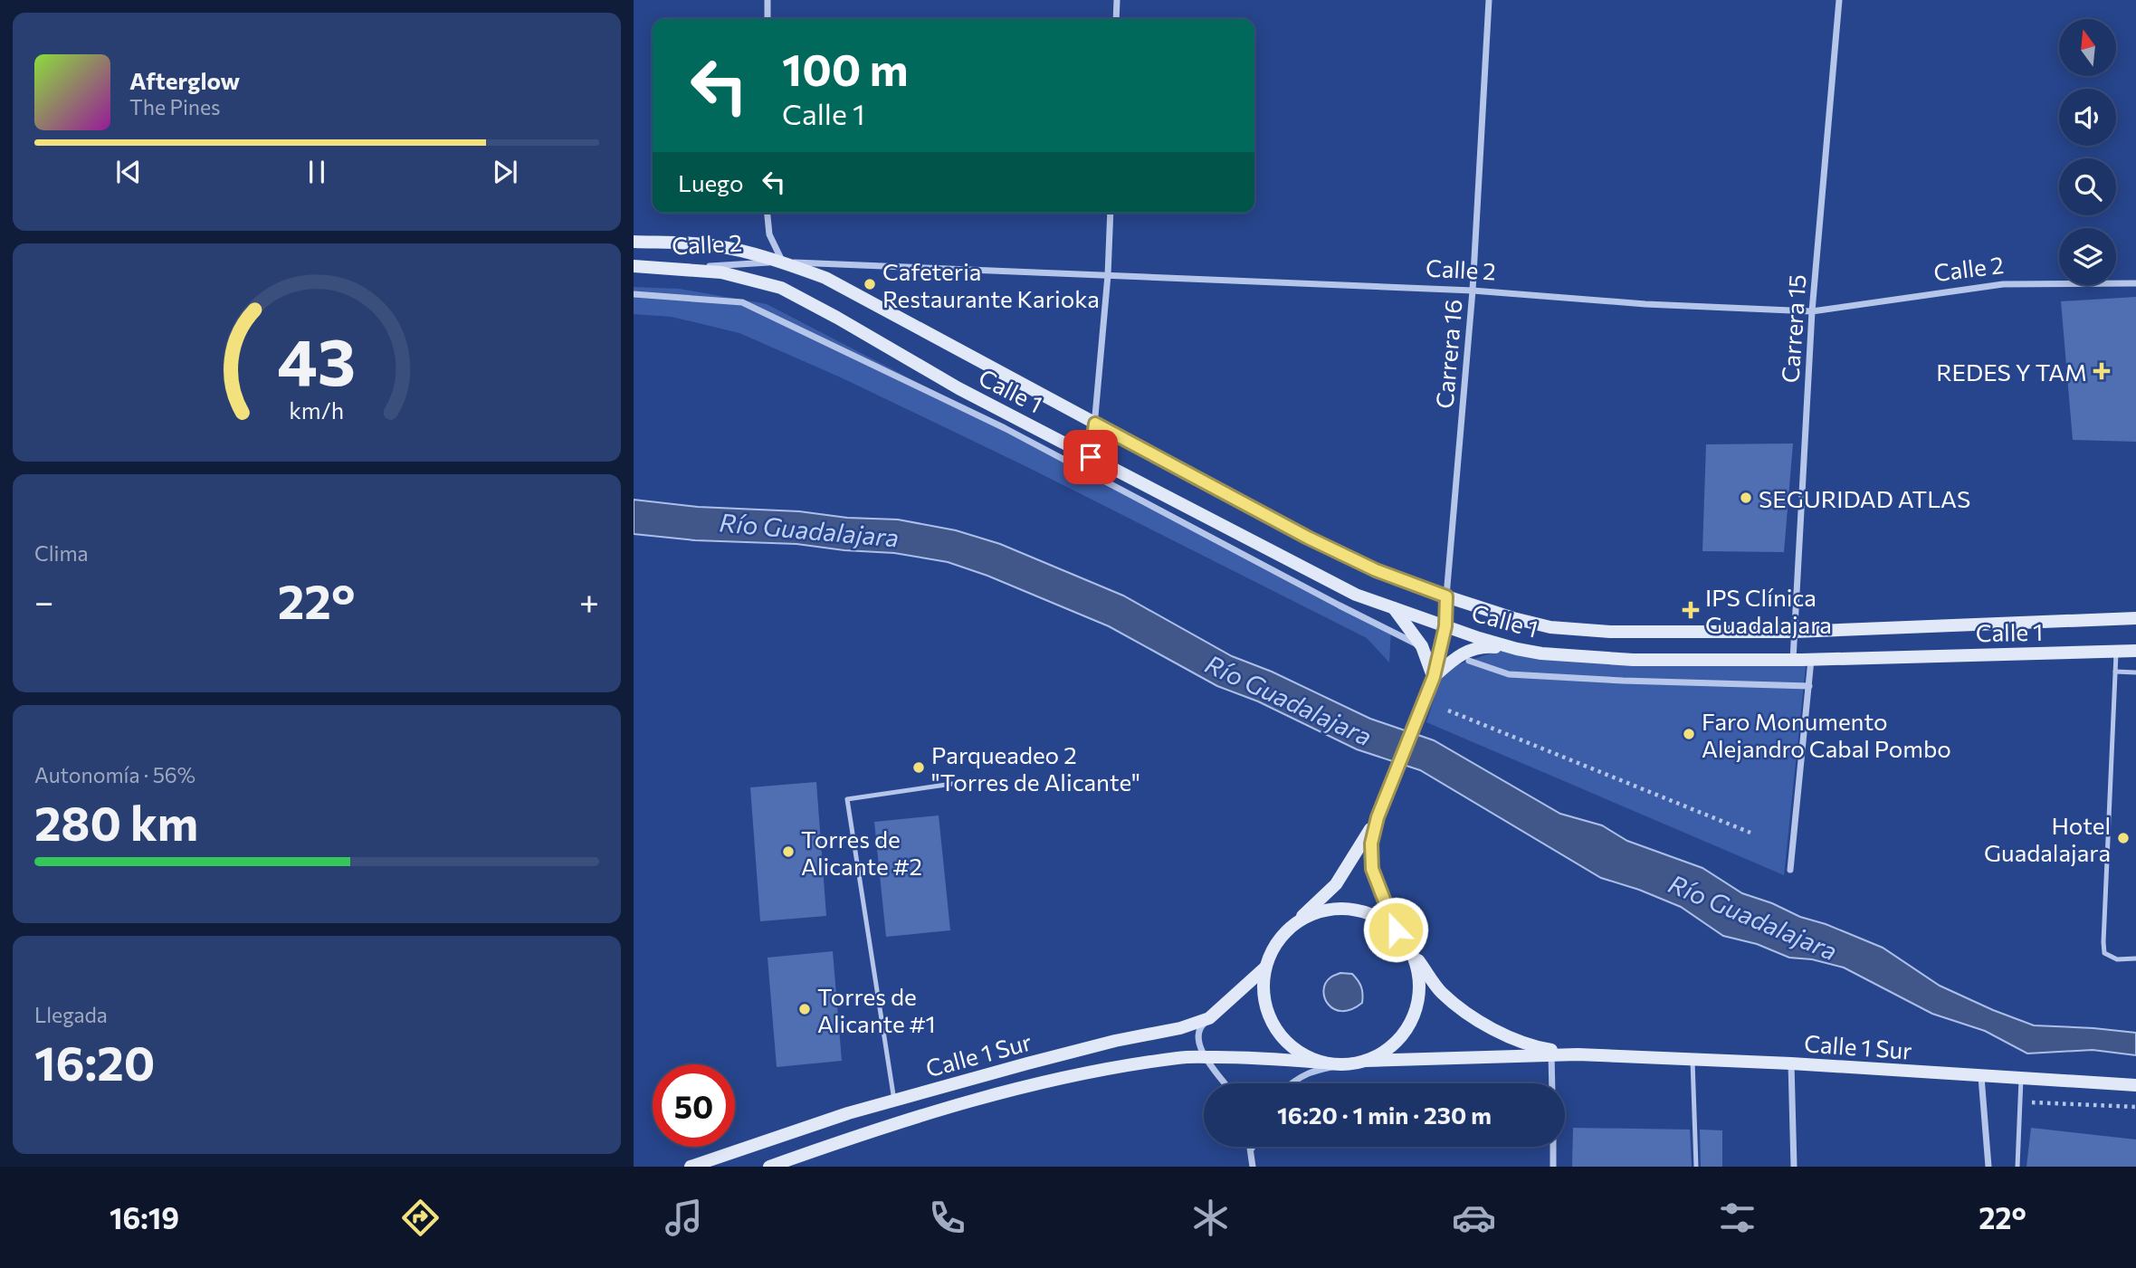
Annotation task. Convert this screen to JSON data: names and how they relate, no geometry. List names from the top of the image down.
{
  "streets": {
    "main road": ["Calle 2", "Calle 1", "Calle 1 Sur"],
    "street": ["Carrera 15", "Carrera 16"]
  },
  "crossings": [
    ["Calle 2", "Carrera 15"],
    ["Calle 2", "Carrera 16"],
    ["Calle 2", "Calle 1"],
    ["Carrera 15", "Calle 1"],
    ["Carrera 16", "Calle 1"]
  ],
  "water": ["Río Guadalajara"],
  "places": {
    "other": [
      "Cafeteria Restaurante Karioka",
      "SEGURIDAD ATLAS",
      "Faro Monumento Alejandro Cabal Pombo",
      "Parqueadeo 2 \"Torres de Alicante\"",
      "Hotel Guadalajara",
      "Torres de Alicante #2",
      "Torres de Alicante #1"
    ],
    "health": ["REDES Y TAM", "IPS Clínica Guadalajara"]
  },
  "north": "top",
  "page": {
    "turn": ["100 m", "Calle 1"],
    "song": ["Afterglow", "The Pines"],
    "then": "Luego",
    "tile": [
      "Clima",
      ["Autonomía · 56%", "280 km"],
      ["Llegada", "16:20"]
    ],
    "heat": ["−", "22°", "+"],
    "limit": "50",
    "trip": "16:20 · 1 min · 230 m",
    "tabs": ["16:19", "22°"],
    "gauge": ["43", "km/h"]
  }
}
